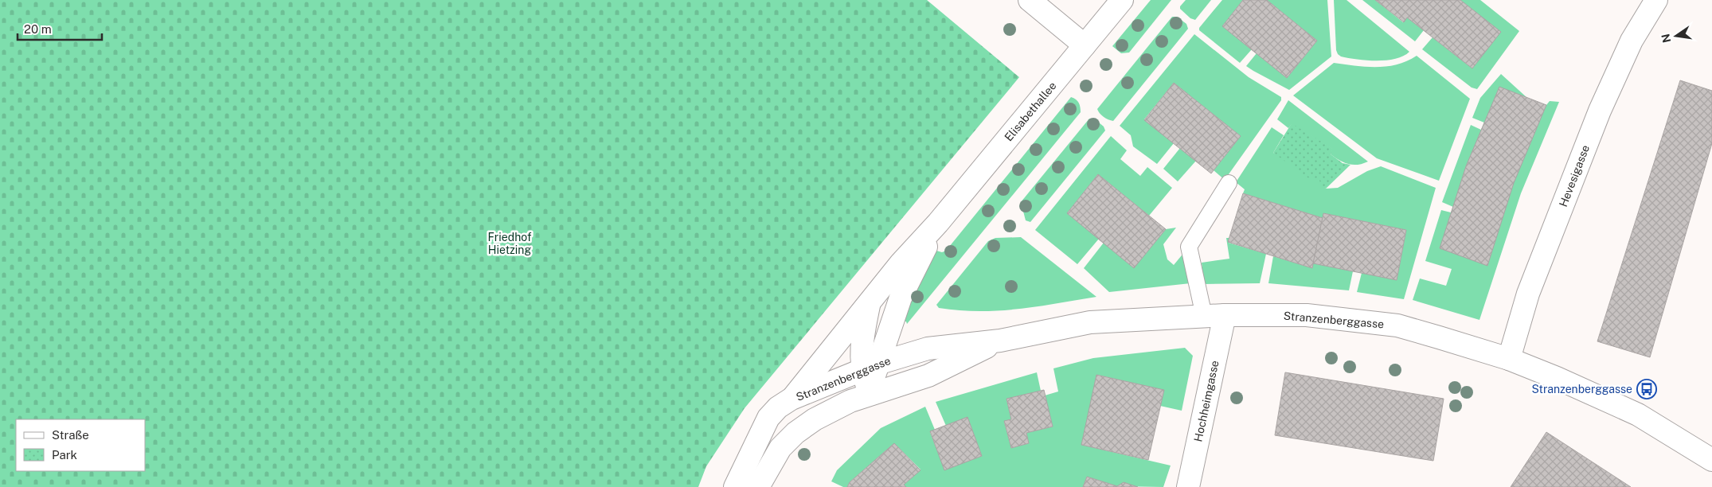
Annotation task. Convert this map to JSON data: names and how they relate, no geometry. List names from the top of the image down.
{
  "streets": {
    "street": [
      "Elisabethallee",
      "Hevesigasse",
      "Stranzenberggasse",
      "Hochheimgasse"
    ]
  },
  "crossings": [
    ["Elisabethallee", "Stranzenberggasse"],
    ["Hevesigasse", "Stranzenberggasse"],
    ["Stranzenberggasse", "Hochheimgasse"]
  ],
  "parks": ["Friedhof Hietzing"],
  "places": {
    "bus stop": ["Stranzenberggasse"]
  },
  "legend": ["Straße", "Park"],
  "scale_bar": "20 m",
  "north": "left"
}
